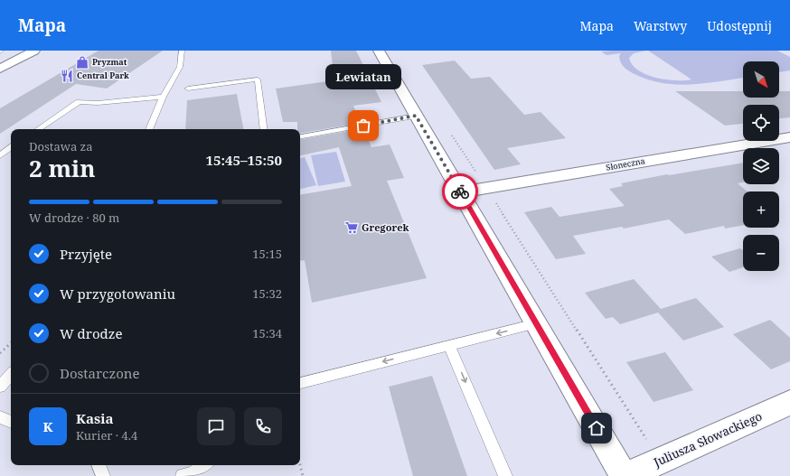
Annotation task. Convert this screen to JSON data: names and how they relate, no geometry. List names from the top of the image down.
{
  "streets": {
    "street": ["Słoneczna", "Juliusza Słowackiego"]
  },
  "places": {
    "shop": ["Pryzmat"],
    "restaurant": ["Central Park"],
    "other": ["Lewiatan"],
    "supermarket": ["Gregorek"]
  },
  "north": "bottom right",
  "page": {
    "header": "Mapa",
    "nav": ["Mapa", "Warstwy", "Udostępnij"],
    "map_buttons": ["+", "−"],
    "bubble": "Lewiatan",
    "heading": ["2 min", "Dostawa za", "15:45–15:50"],
    "panel": ["Kasia", "Kurier · 4.4"],
    "bar": "W drodze · 80 m",
    "list": [
      ["Przyjęte", "15:15"],
      ["W przygotowaniu", "15:32"],
      ["W drodze", "15:34"],
      "Dostarczone"
    ],
    "round": "K"
  }
}
